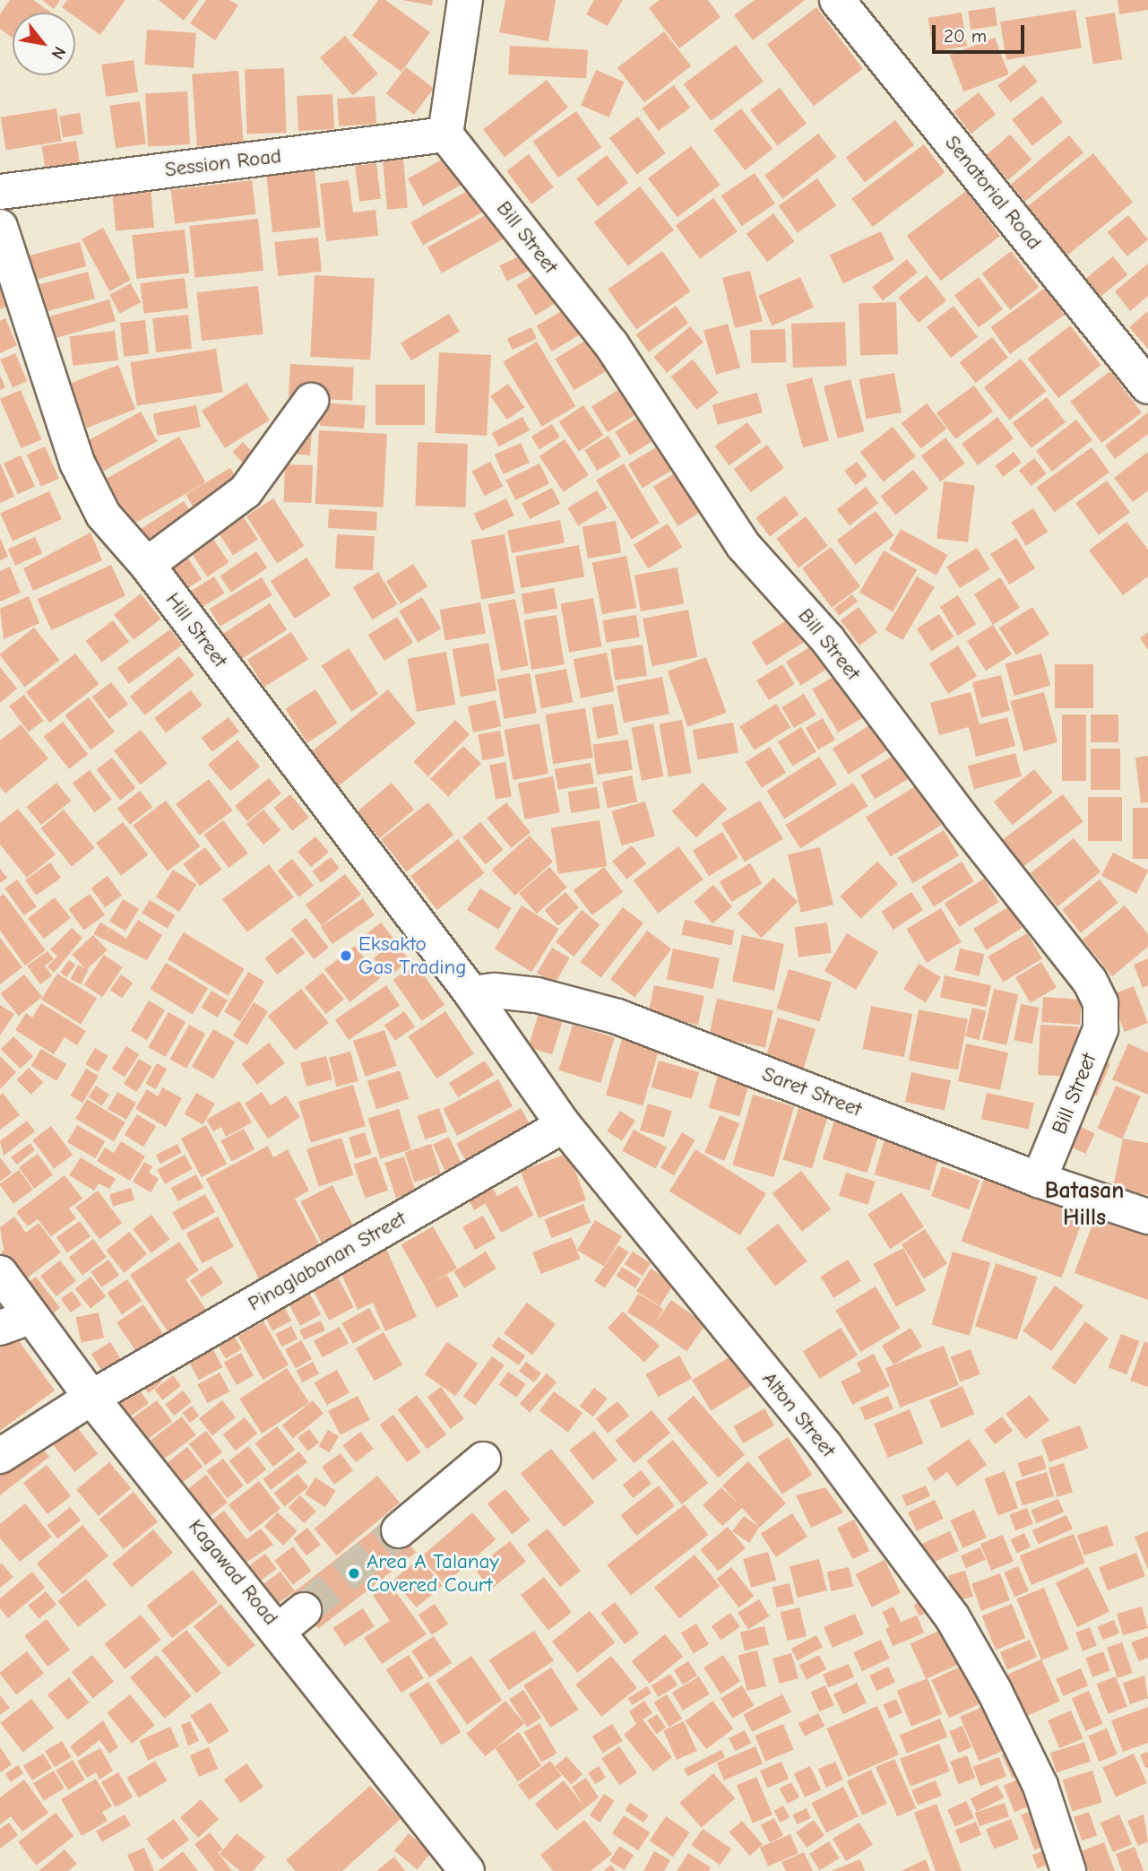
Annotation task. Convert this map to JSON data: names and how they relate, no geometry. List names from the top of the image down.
{
  "streets": {
    "street": [
      "Session Road",
      "Senatorial Road",
      "Bill Street",
      "Hill Street",
      "Saret Street",
      "Pinaglabanan Street",
      "Alton Street",
      "Kagawad Road"
    ]
  },
  "crossings": [
    ["Session Road", "Bill Street"],
    ["Bill Street", "Saret Street"],
    ["Hill Street", "Saret Street"],
    ["Hill Street", "Alton Street"],
    ["Saret Street", "Alton Street"],
    ["Pinaglabanan Street", "Alton Street"],
    ["Pinaglabanan Street", "Kagawad Road"]
  ],
  "districts": ["Batasan Hills"],
  "places": ["Eksakto Gas Trading", "Area A Talanay Covered Court"],
  "scale_bar": "20 m",
  "north": "bottom right"
}
